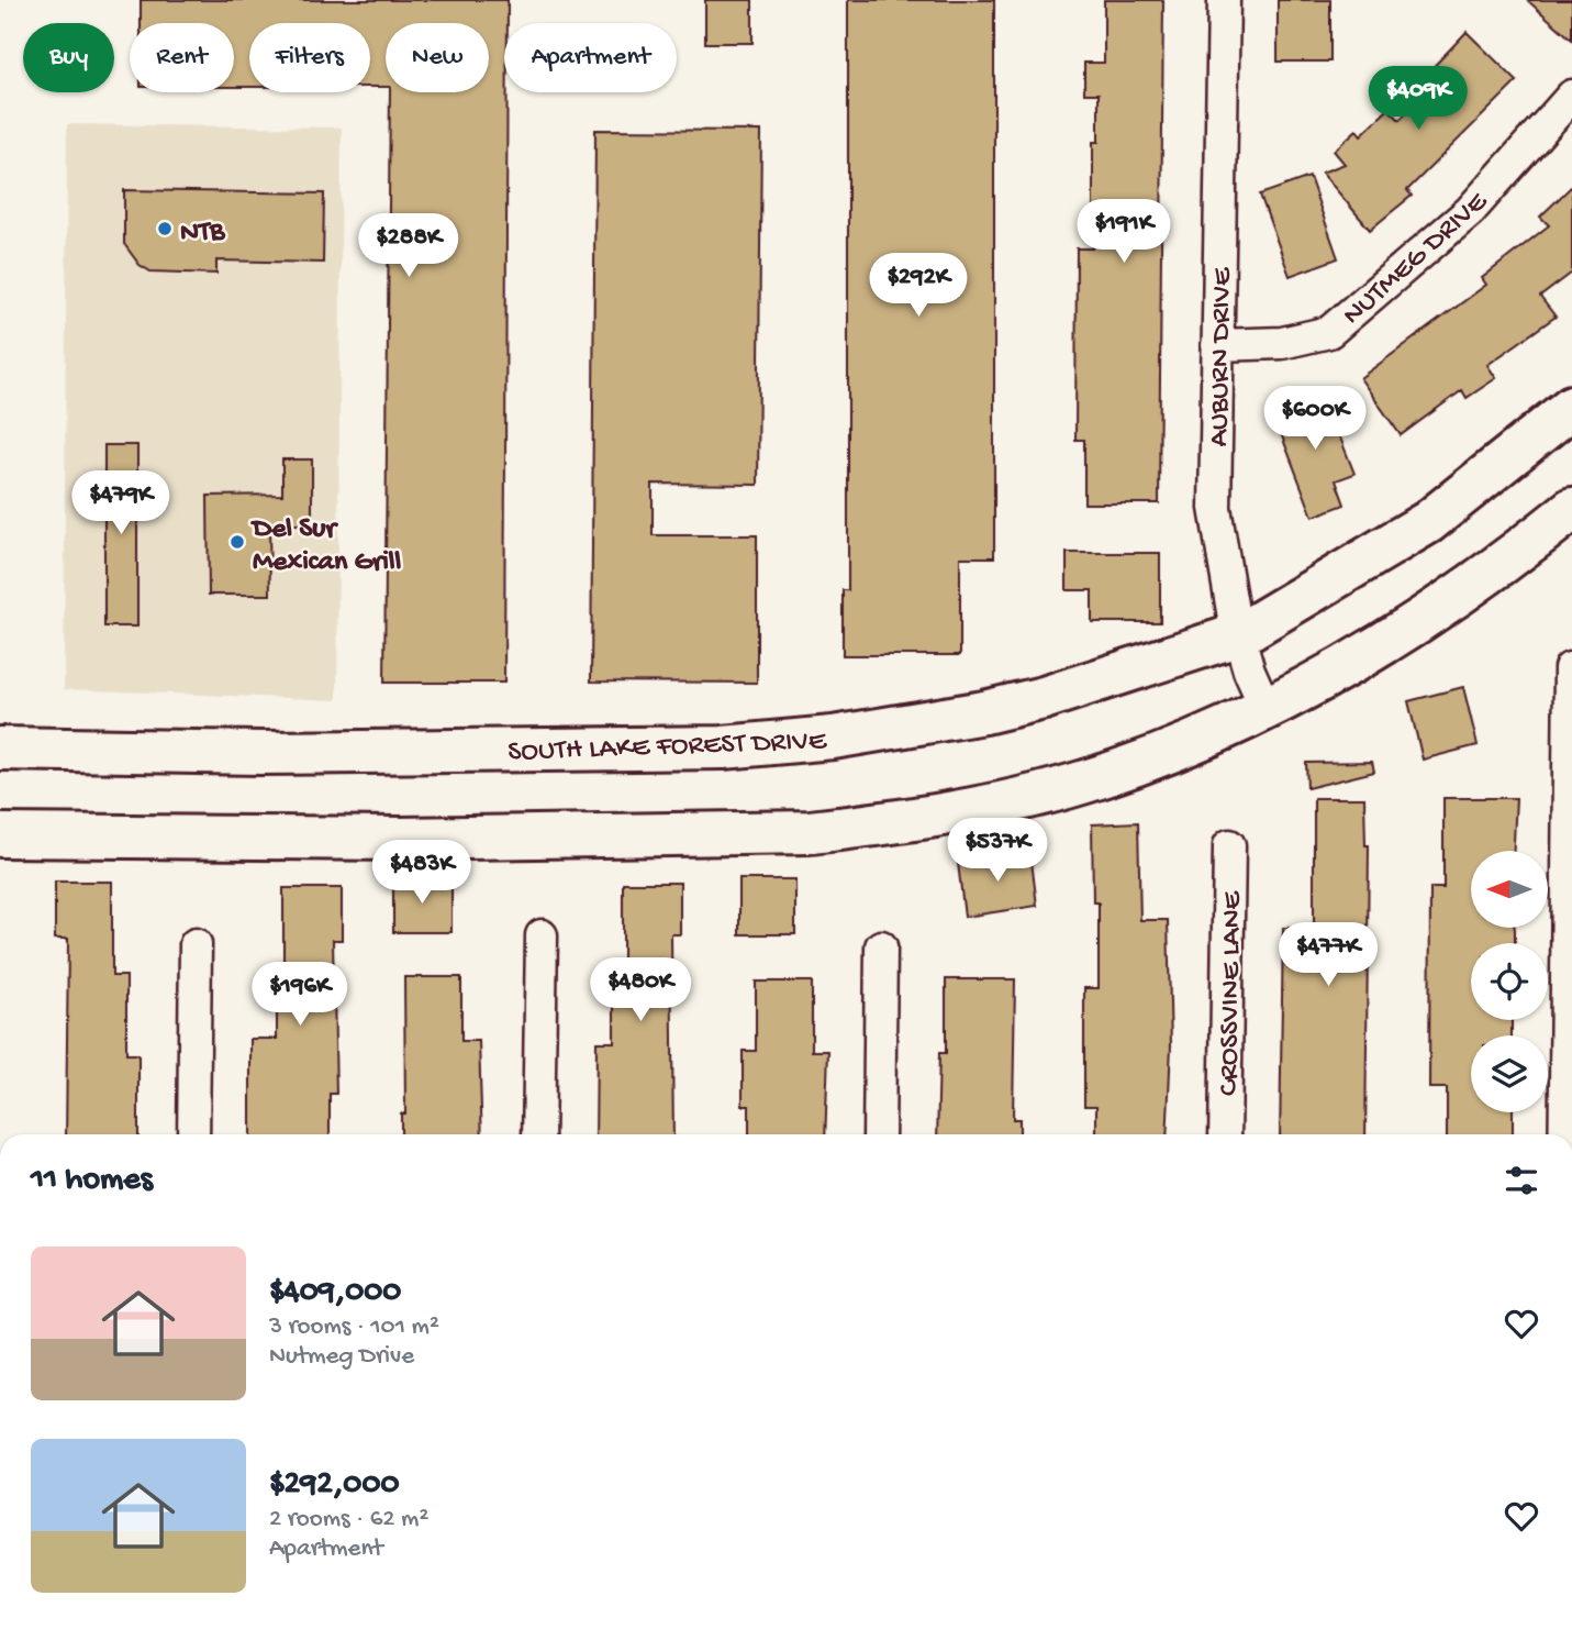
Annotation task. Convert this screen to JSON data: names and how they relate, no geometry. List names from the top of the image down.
{
  "streets": {
    "main road": ["SOUTH LAKE FOREST DRIVE"],
    "street": ["NUTMEG DRIVE", "AUBURN DRIVE", "CROSSVINE LANE"]
  },
  "crossings": [
    ["NUTMEG DRIVE", "AUBURN DRIVE"],
    ["AUBURN DRIVE", "SOUTH LAKE FOREST DRIVE"]
  ],
  "places": ["NTB", "Del Sur Mexican Grill"],
  "north": "left",
  "page": {
    "chip": [
      "Buy",
      "Rent",
      "Filters",
      "New",
      "Apartment"
    ],
    "price": [
      "$409K",
      "$191K",
      "$288K",
      "$292K",
      "$600K",
      "$479K",
      "$537K",
      "$483K",
      "$477K",
      "$480K",
      "$196K"
    ],
    "heading": "11 homes",
    "list": [
      {
        "name": "$409,000",
        "note": "3 rooms · 101 m² · Nutmeg Drive"
      },
      {
        "name": "$292,000",
        "note": "2 rooms · 62 m² · Apartment"
      }
    ]
  }
}
